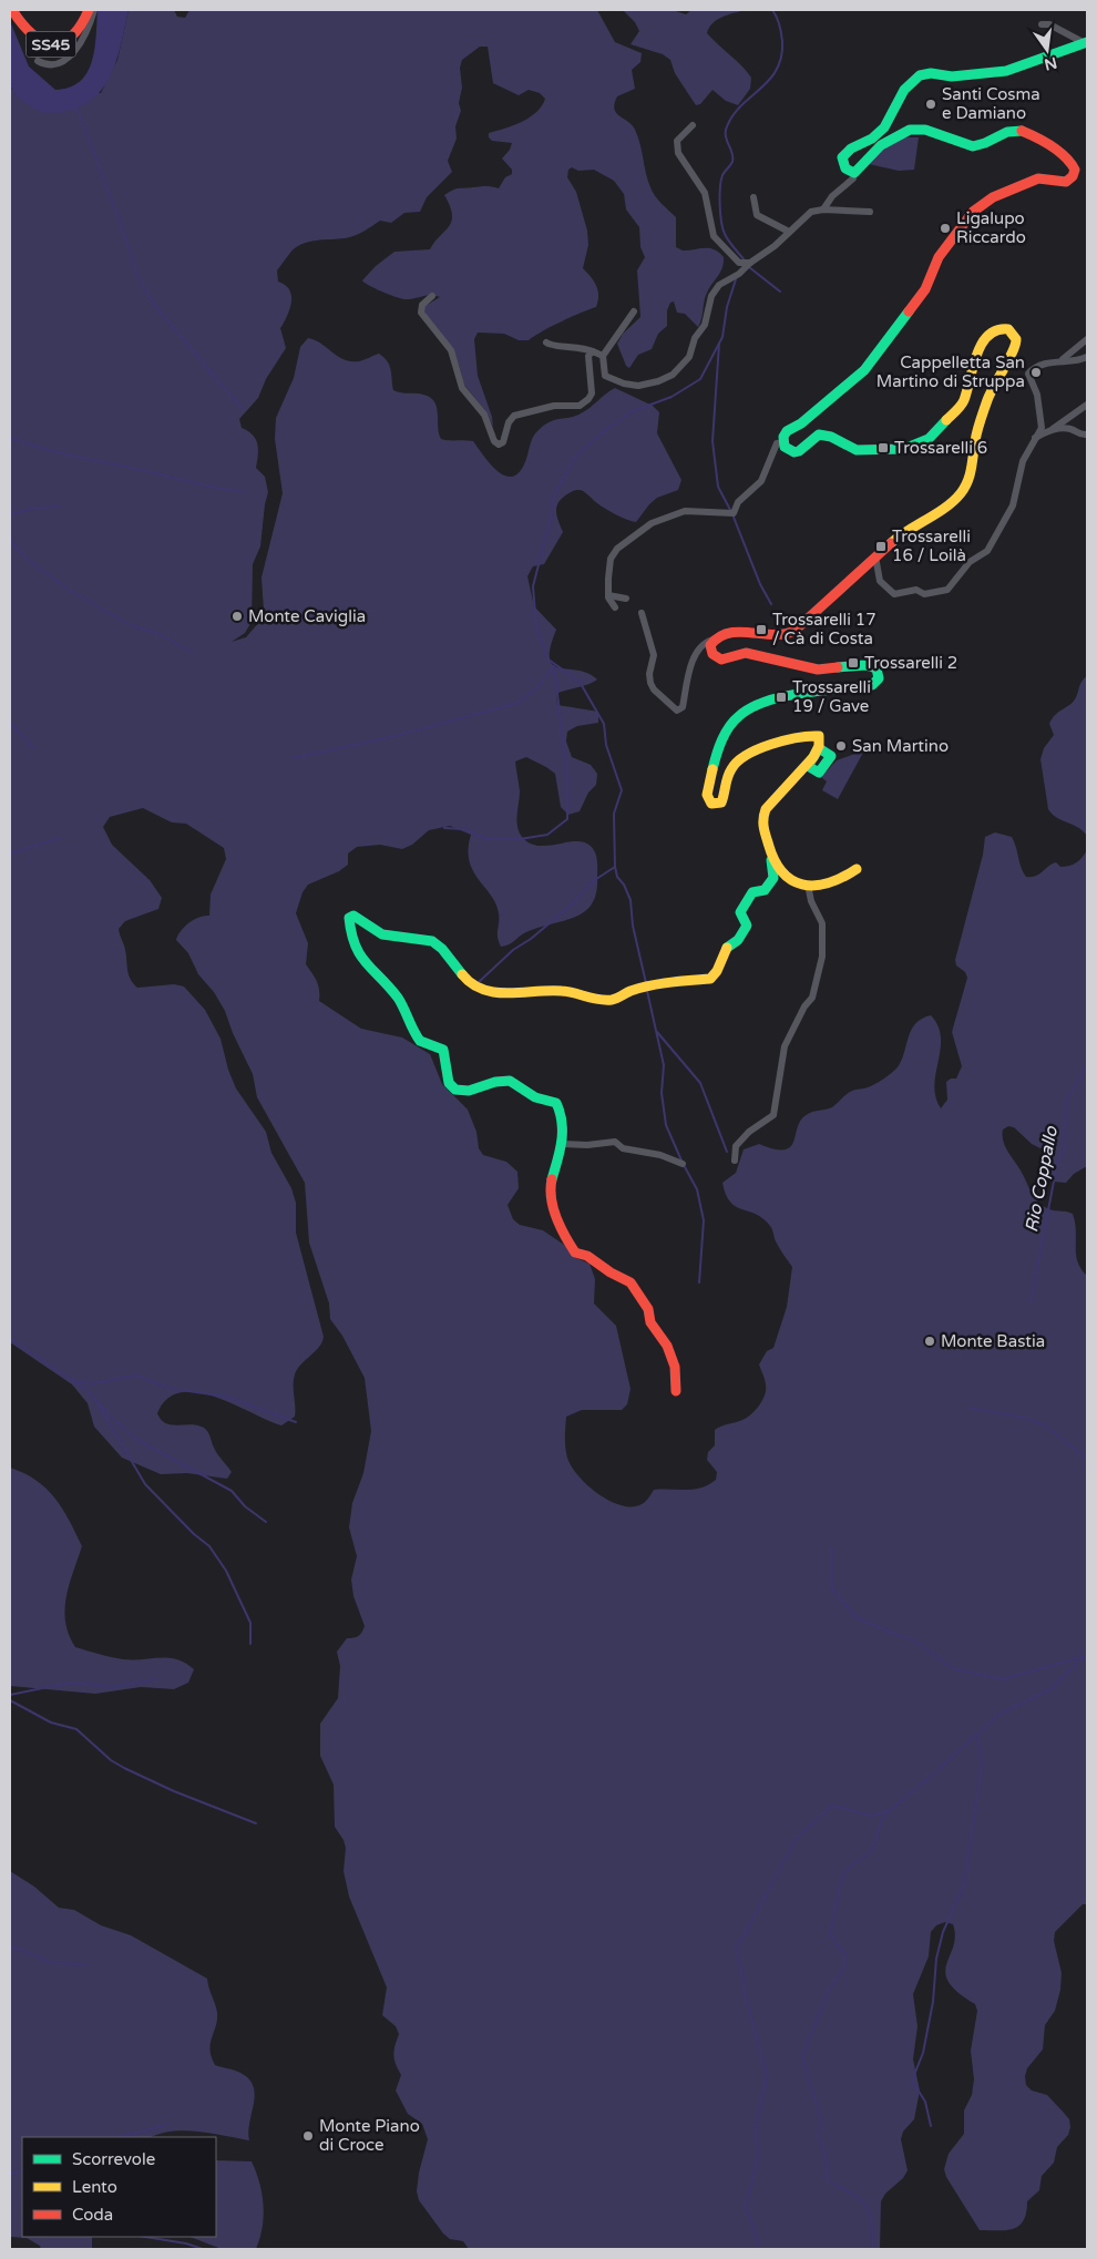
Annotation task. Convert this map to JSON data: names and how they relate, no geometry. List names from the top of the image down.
{
  "streets": {
    "street": ["SS45"]
  },
  "water": ["Rio Coppallo"],
  "places": {
    "other": [
      "Santi Cosma e Damiano",
      "Ligalupo Riccardo",
      "Cappelletta San Martino di Struppa",
      "Monte Caviglia",
      "San Martino",
      "Monte Bastia",
      "Monte Piano di Croce"
    ],
    "transit": [
      "Trossarelli 6",
      "Trossarelli 16 / Loilà",
      "Trossarelli 17 / Cà di Costa",
      "Trossarelli 2",
      "Trossarelli 19 / Gave"
    ]
  },
  "legend": ["Scorrevole", "Lento", "Coda"],
  "north": "bottom"
}
